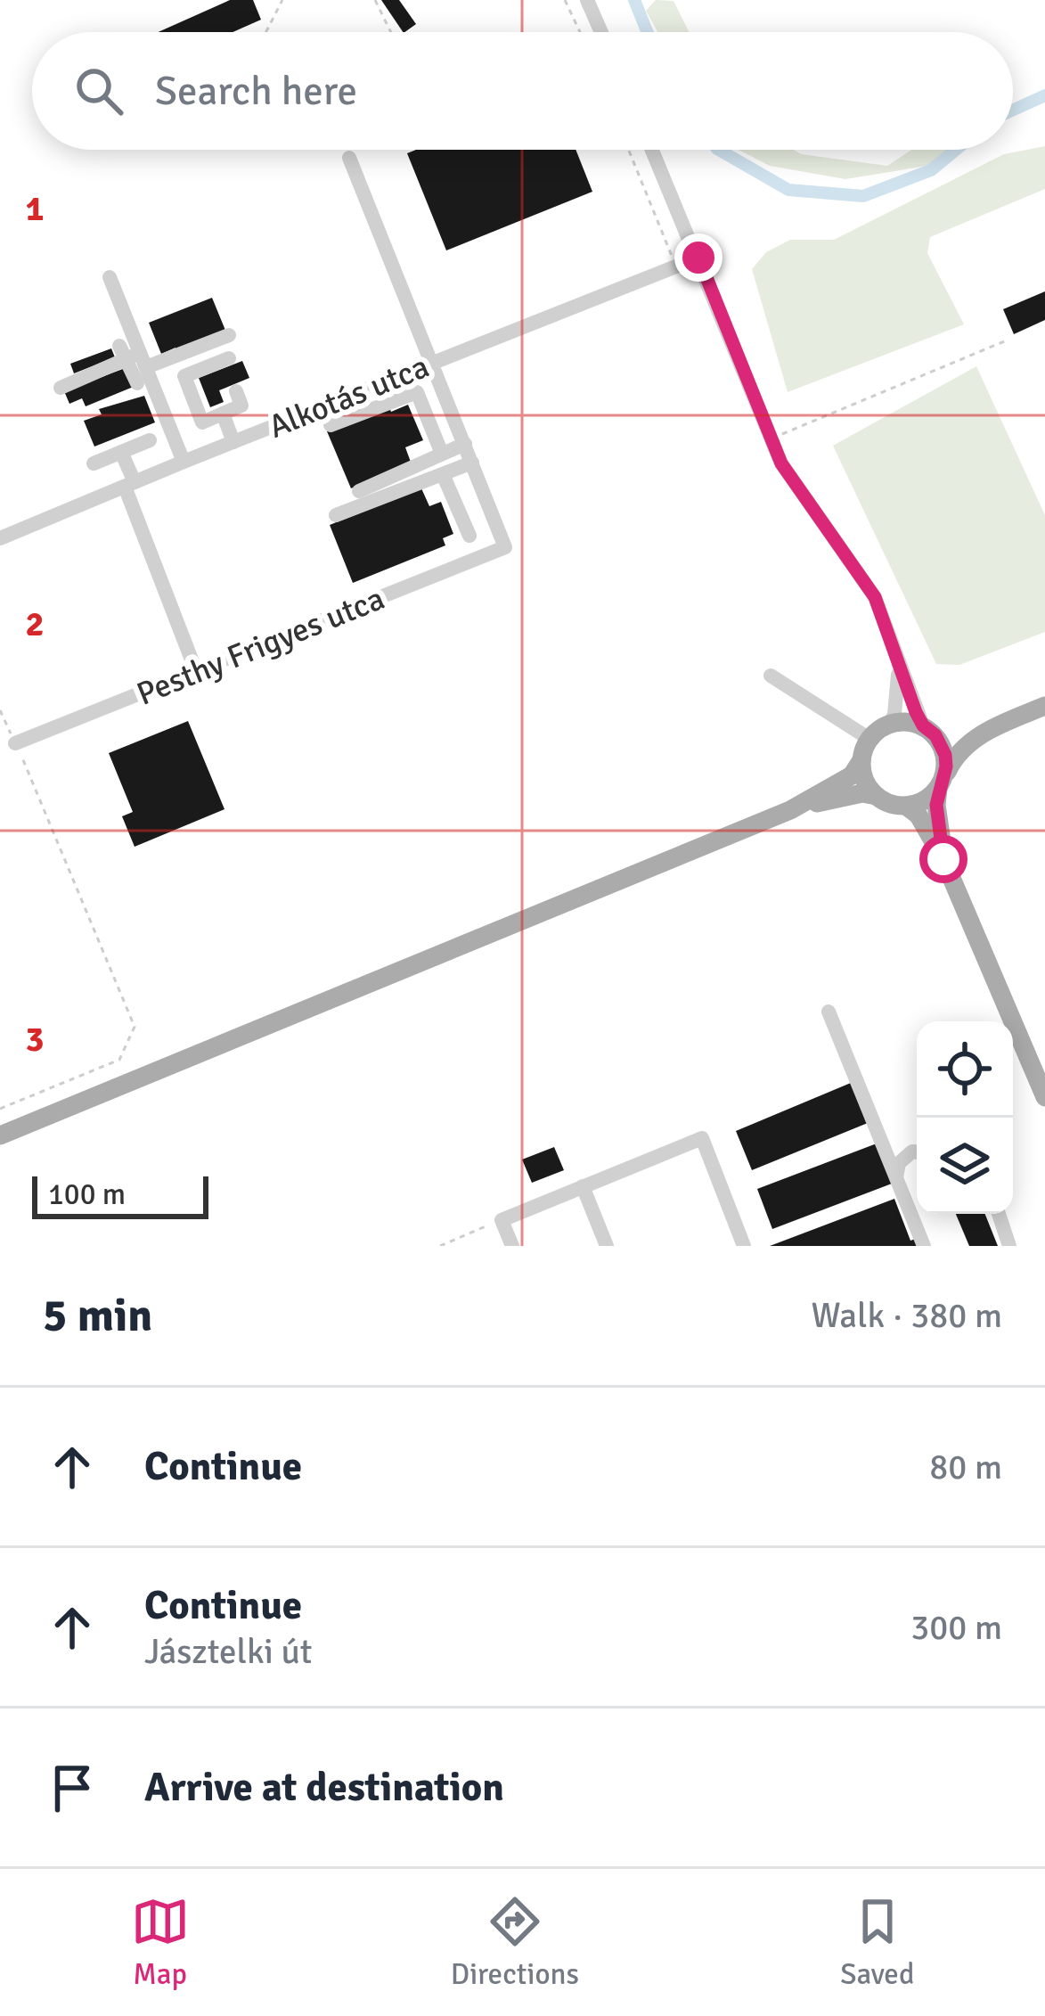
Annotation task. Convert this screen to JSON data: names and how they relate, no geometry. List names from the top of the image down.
{
  "streets": {
    "street": ["Alkotás utca", "Pesthy Frigyes utca"]
  },
  "scale_bar": "100 m",
  "page": {
    "search": "Search here",
    "scale": "100 m",
    "heading": ["5 min", "Walk · 380 m"],
    "list": [
      ["Continue", "80 m"],
      ["Continue", "Jásztelki út", "300 m"],
      "Arrive at destination"
    ],
    "nav": ["Map", "Directions", "Saved"]
  },
  "grid": {
    "rows": ["1", "2", "3"]
  }
}
